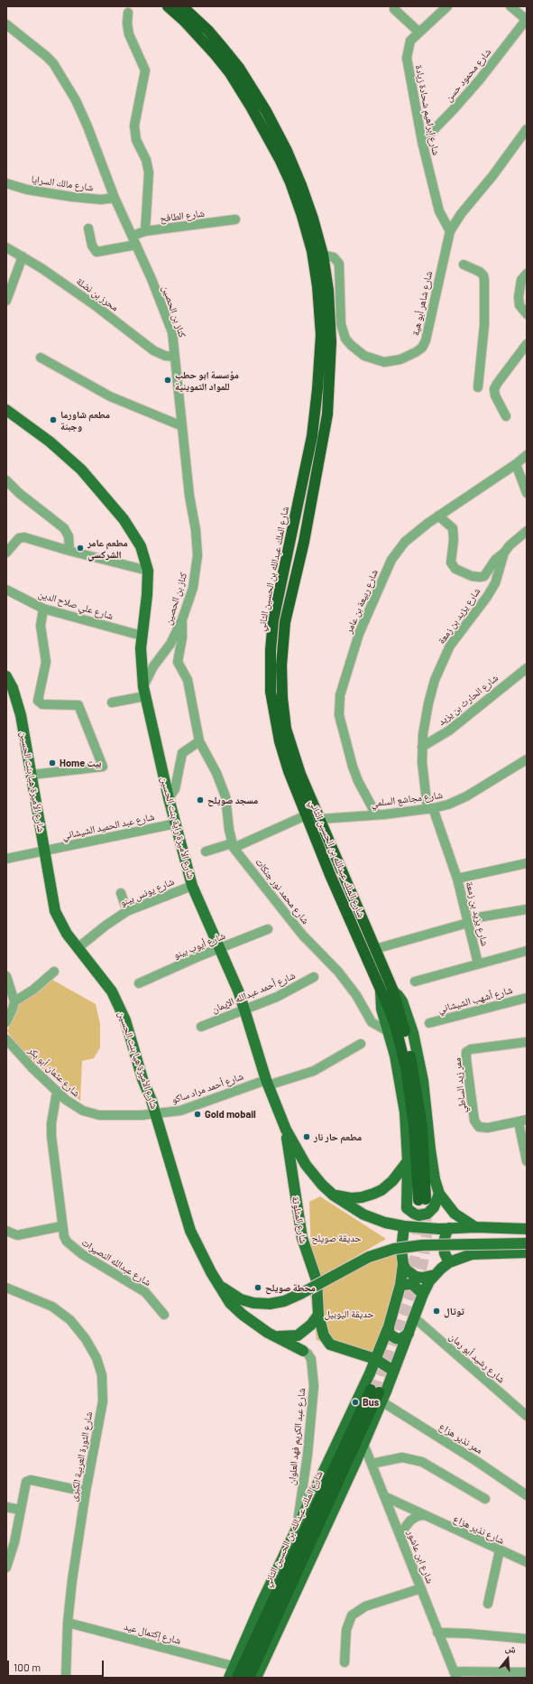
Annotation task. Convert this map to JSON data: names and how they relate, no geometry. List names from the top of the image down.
{
  "streets": {
    "highway": ["شارع الملك عبدالله بن الحسين الثاني"],
    "main road": ["شارع الأميرة هيا بنت الحسين", "شارع الأميرة راية بنت الحسين", "شارع المثلوثة"],
    "street": [
      "شارع محمود حسن",
      "شارع إبراهيم شحادة زيادة",
      "شارع مالك السرايا",
      "شارع الطافح",
      "محرز بن نضلة",
      "شارع شاهر أبو هية",
      "كناز بن الحصين",
      "شارع ربيعة بن عامر",
      "شارع علي صلاح الدين",
      "شارع يزيد بن زمعة",
      "شارع الحارث بن يزيد",
      "شارع مجاشع السلمي",
      "شارع عبد الحميد الشيشاني",
      "شارع محمد نور جنكات",
      "شارع يونس بينو",
      "شارع أيوب بينو",
      "شارع أحمد عبدالله الإيمان",
      "شارع أشهب الشيشاني",
      "شارع عثمان أبو بكر",
      "ممر زيد الساطي",
      "شارع أحمد مراد ساكو",
      "شارع عبدالله النصيرات",
      "شارع رشيد أبو رمان",
      "شارع عبد الكريم فهد العلوان",
      "ممر نذير هزاع",
      "شارع الثورة العربية الكبرى",
      "شارع نذير هزاع",
      "شارع ابن عاشور",
      "شارع إكتمال عيد"
    ]
  },
  "crossings": [
    ["شارع محمود حسن", "شارع إبراهيم شحادة زيادة"],
    ["شارع إبراهيم شحادة زيادة", "شارع شاهر أبو هية"],
    ["شارع مالك السرايا", "كناز بن الحصين"],
    ["شارع الطافح", "كناز بن الحصين"],
    ["محرز بن نضلة", "كناز بن الحصين"],
    ["شارع شاهر أبو هية", "شارع الملك عبدالله بن الحسين الثاني"],
    ["كناز بن الحصين", "شارع الأميرة راية بنت الحسين"],
    ["كناز بن الحصين", "شارع محمد نور جنكات"],
    ["شارع الملك عبدالله بن الحسين الثاني", "شارع مجاشع السلمي"],
    ["شارع الملك عبدالله بن الحسين الثاني", "ممر نذير هزاع"],
    ["شارع ربيعة بن عامر", "شارع مجاشع السلمي"],
    ["شارع علي صلاح الدين", "شارع الأميرة راية بنت الحسين"],
    ["شارع يزيد بن زمعة", "شارع الحارث بن يزيد"],
    ["شارع يزيد بن زمعة", "شارع مجاشع السلمي"],
    ["شارع الأميرة هيا بنت الحسين", "شارع عبد الحميد الشيشاني"],
    ["شارع الأميرة هيا بنت الحسين", "شارع يونس بينو"],
    ["شارع الأميرة هيا بنت الحسين", "شارع عثمان أبو بكر"],
    ["شارع الأميرة هيا بنت الحسين", "شارع أحمد مراد ساكو"],
    ["شارع الأميرة هيا بنت الحسين", "شارع عبد الكريم فهد العلوان"],
    ["شارع عبد الحميد الشيشاني", "شارع الأميرة راية بنت الحسين"],
    ["شارع الأميرة راية بنت الحسين", "شارع يونس بينو"],
    ["شارع الأميرة راية بنت الحسين", "شارع أيوب بينو"],
    ["شارع الأميرة راية بنت الحسين", "شارع أحمد عبدالله الإيمان"],
    ["شارع الأميرة راية بنت الحسين", "شارع أحمد مراد ساكو"],
    ["شارع الأميرة راية بنت الحسين", "شارع المثلوثة"],
    ["شارع عثمان أبو بكر", "شارع أحمد مراد ساكو"],
    ["شارع عثمان أبو بكر", "شارع عبدالله النصيرات"],
    ["شارع الثورة العربية الكبرى", "شارع إكتمال عيد"],
    ["شارع نذير هزاع", "شارع ابن عاشور"]
  ],
  "parks": ["حديقة صويلح", "حديقة اليوبيل"],
  "places": [
    "مؤسسة ابو حطب للمواد التموينية",
    "مطعم شاورما وجبنة",
    "مطعم عامر الشركسي",
    "Home بيت",
    "مسجد صويلح",
    "Gold mobail",
    "مطعم حار نار",
    "محطة صويلح",
    "توتال",
    "Bus"
  ],
  "scale_bar": "100 m",
  "north": "top"
}
